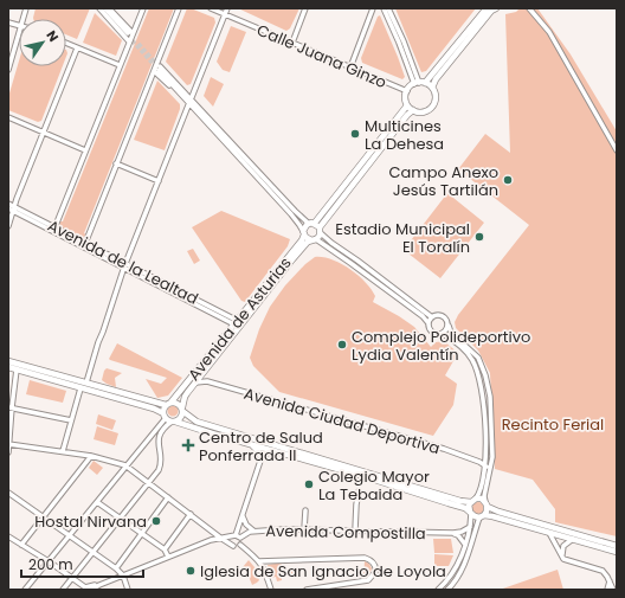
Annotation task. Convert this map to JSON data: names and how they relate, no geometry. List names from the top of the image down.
{
  "streets": {
    "main road": ["Avenida de Asturias"],
    "street": [
      "Calle Juana Ginzo",
      "Avenida de la Lealtad",
      "Avenida Ciudad Deportiva",
      "Avenida Compostilla"
    ]
  },
  "crossings": [
    ["Avenida de la Lealtad", "Avenida de Asturias"],
    ["Avenida de Asturias", "Avenida Ciudad Deportiva"]
  ],
  "parks": ["Recinto Ferial"],
  "places": {
    "other": [
      "Multicines La Dehesa",
      "Campo Anexo Jesús Tartilán",
      "Estadio Municipal El Toralín",
      "Complejo Polideportivo Lydia Valentín",
      "Colegio Mayor La Tebaida",
      "Hostal Nirvana",
      "Iglesia de San Ignacio de Loyola"
    ],
    "health": ["Centro de Salud Ponferrada II"]
  },
  "scale_bar": "200 m",
  "north": "top right"
}
